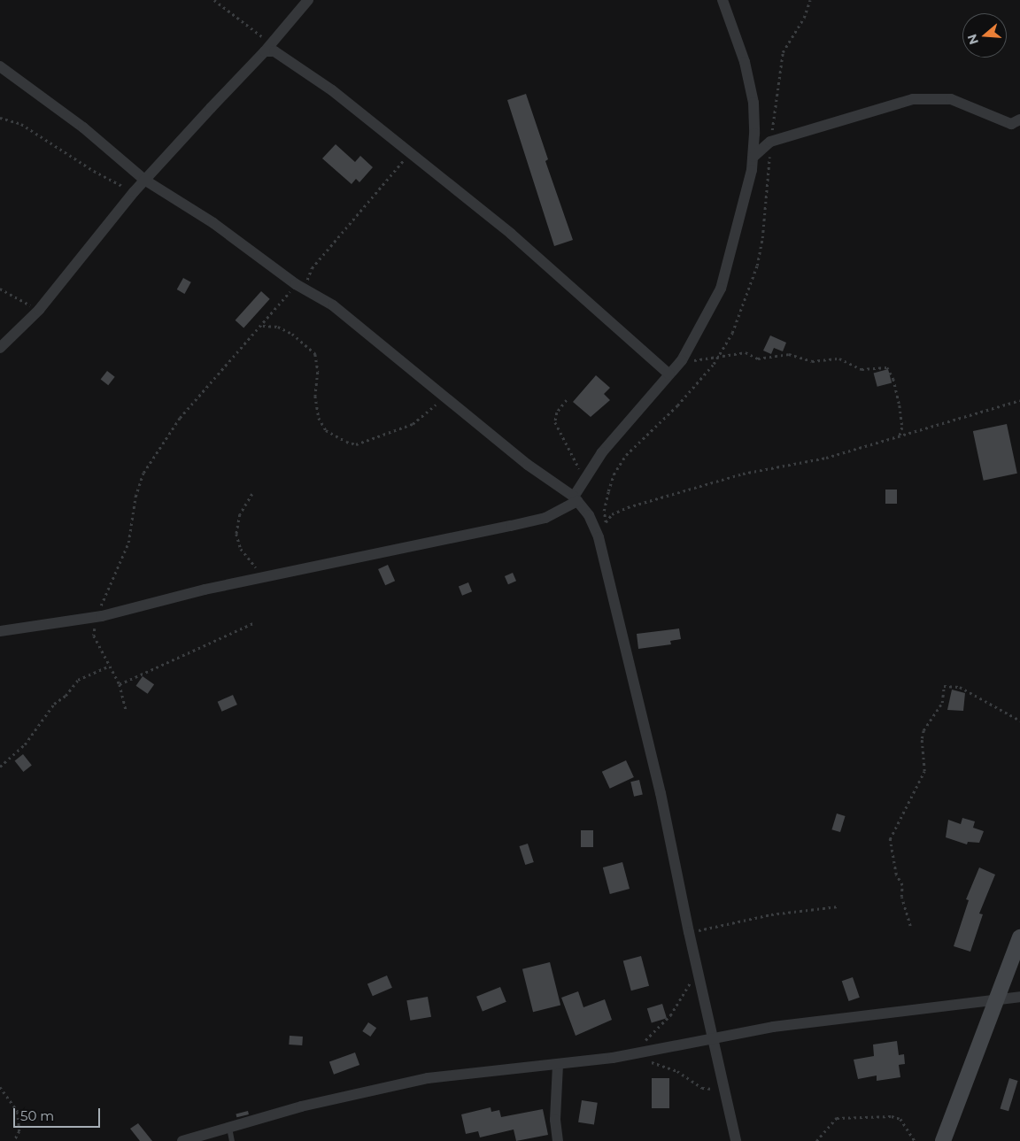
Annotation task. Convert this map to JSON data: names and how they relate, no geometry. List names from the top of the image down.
{
  "scale_bar": "50 m",
  "north": "left"
}
